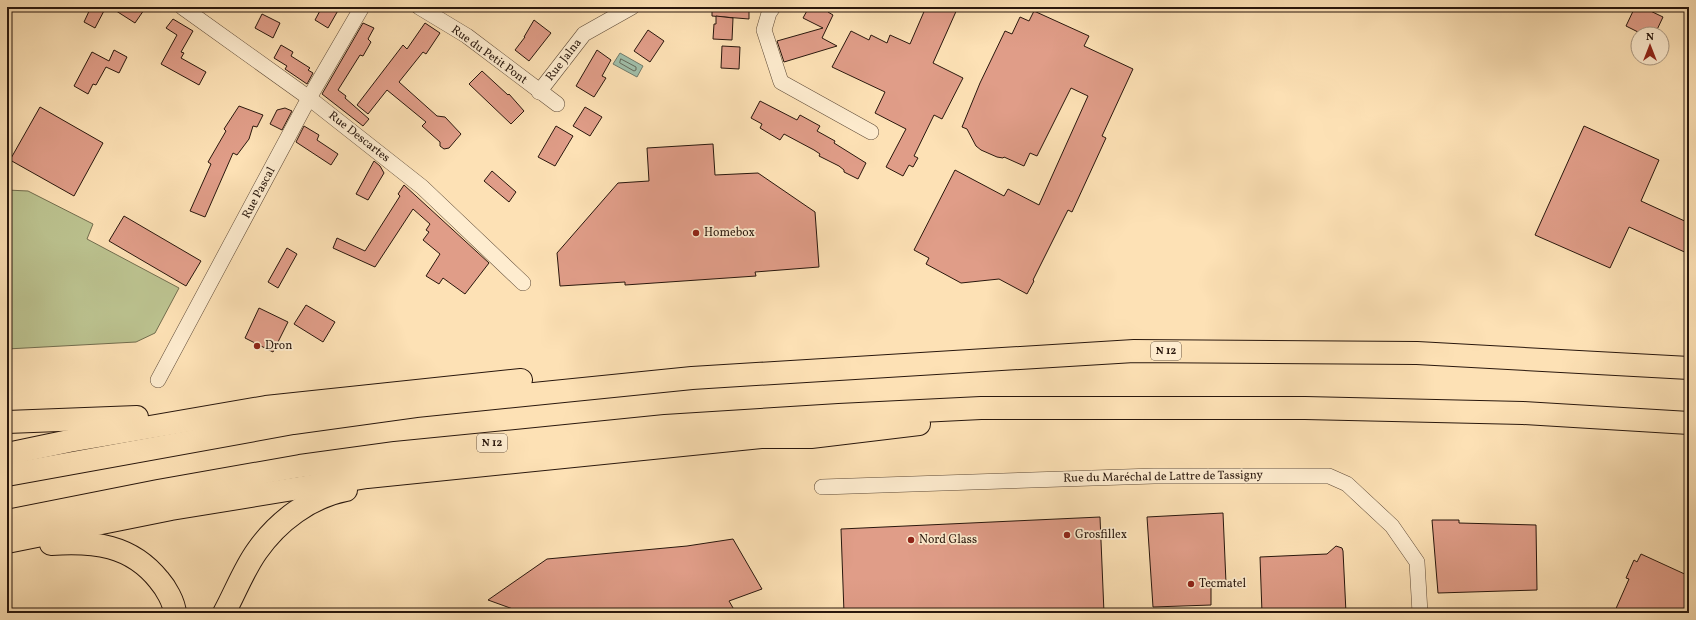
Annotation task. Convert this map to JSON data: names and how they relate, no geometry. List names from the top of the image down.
{
  "streets": {
    "highway": ["N 12"],
    "street": [
      "Rue du Petit Pont",
      "Rue Jalna",
      "Rue Descartes",
      "Rue Pascal",
      "Rue du Maréchal de Lattre de Tassigny"
    ]
  },
  "crossings": [
    ["Rue du Petit Pont", "Rue Jalna"],
    ["Rue Descartes", "Rue Pascal"]
  ],
  "places": [
    "Homebox",
    "Dron",
    "Grosfillex",
    "Nord Glass",
    "Tecmatel"
  ],
  "north": "top"
}
